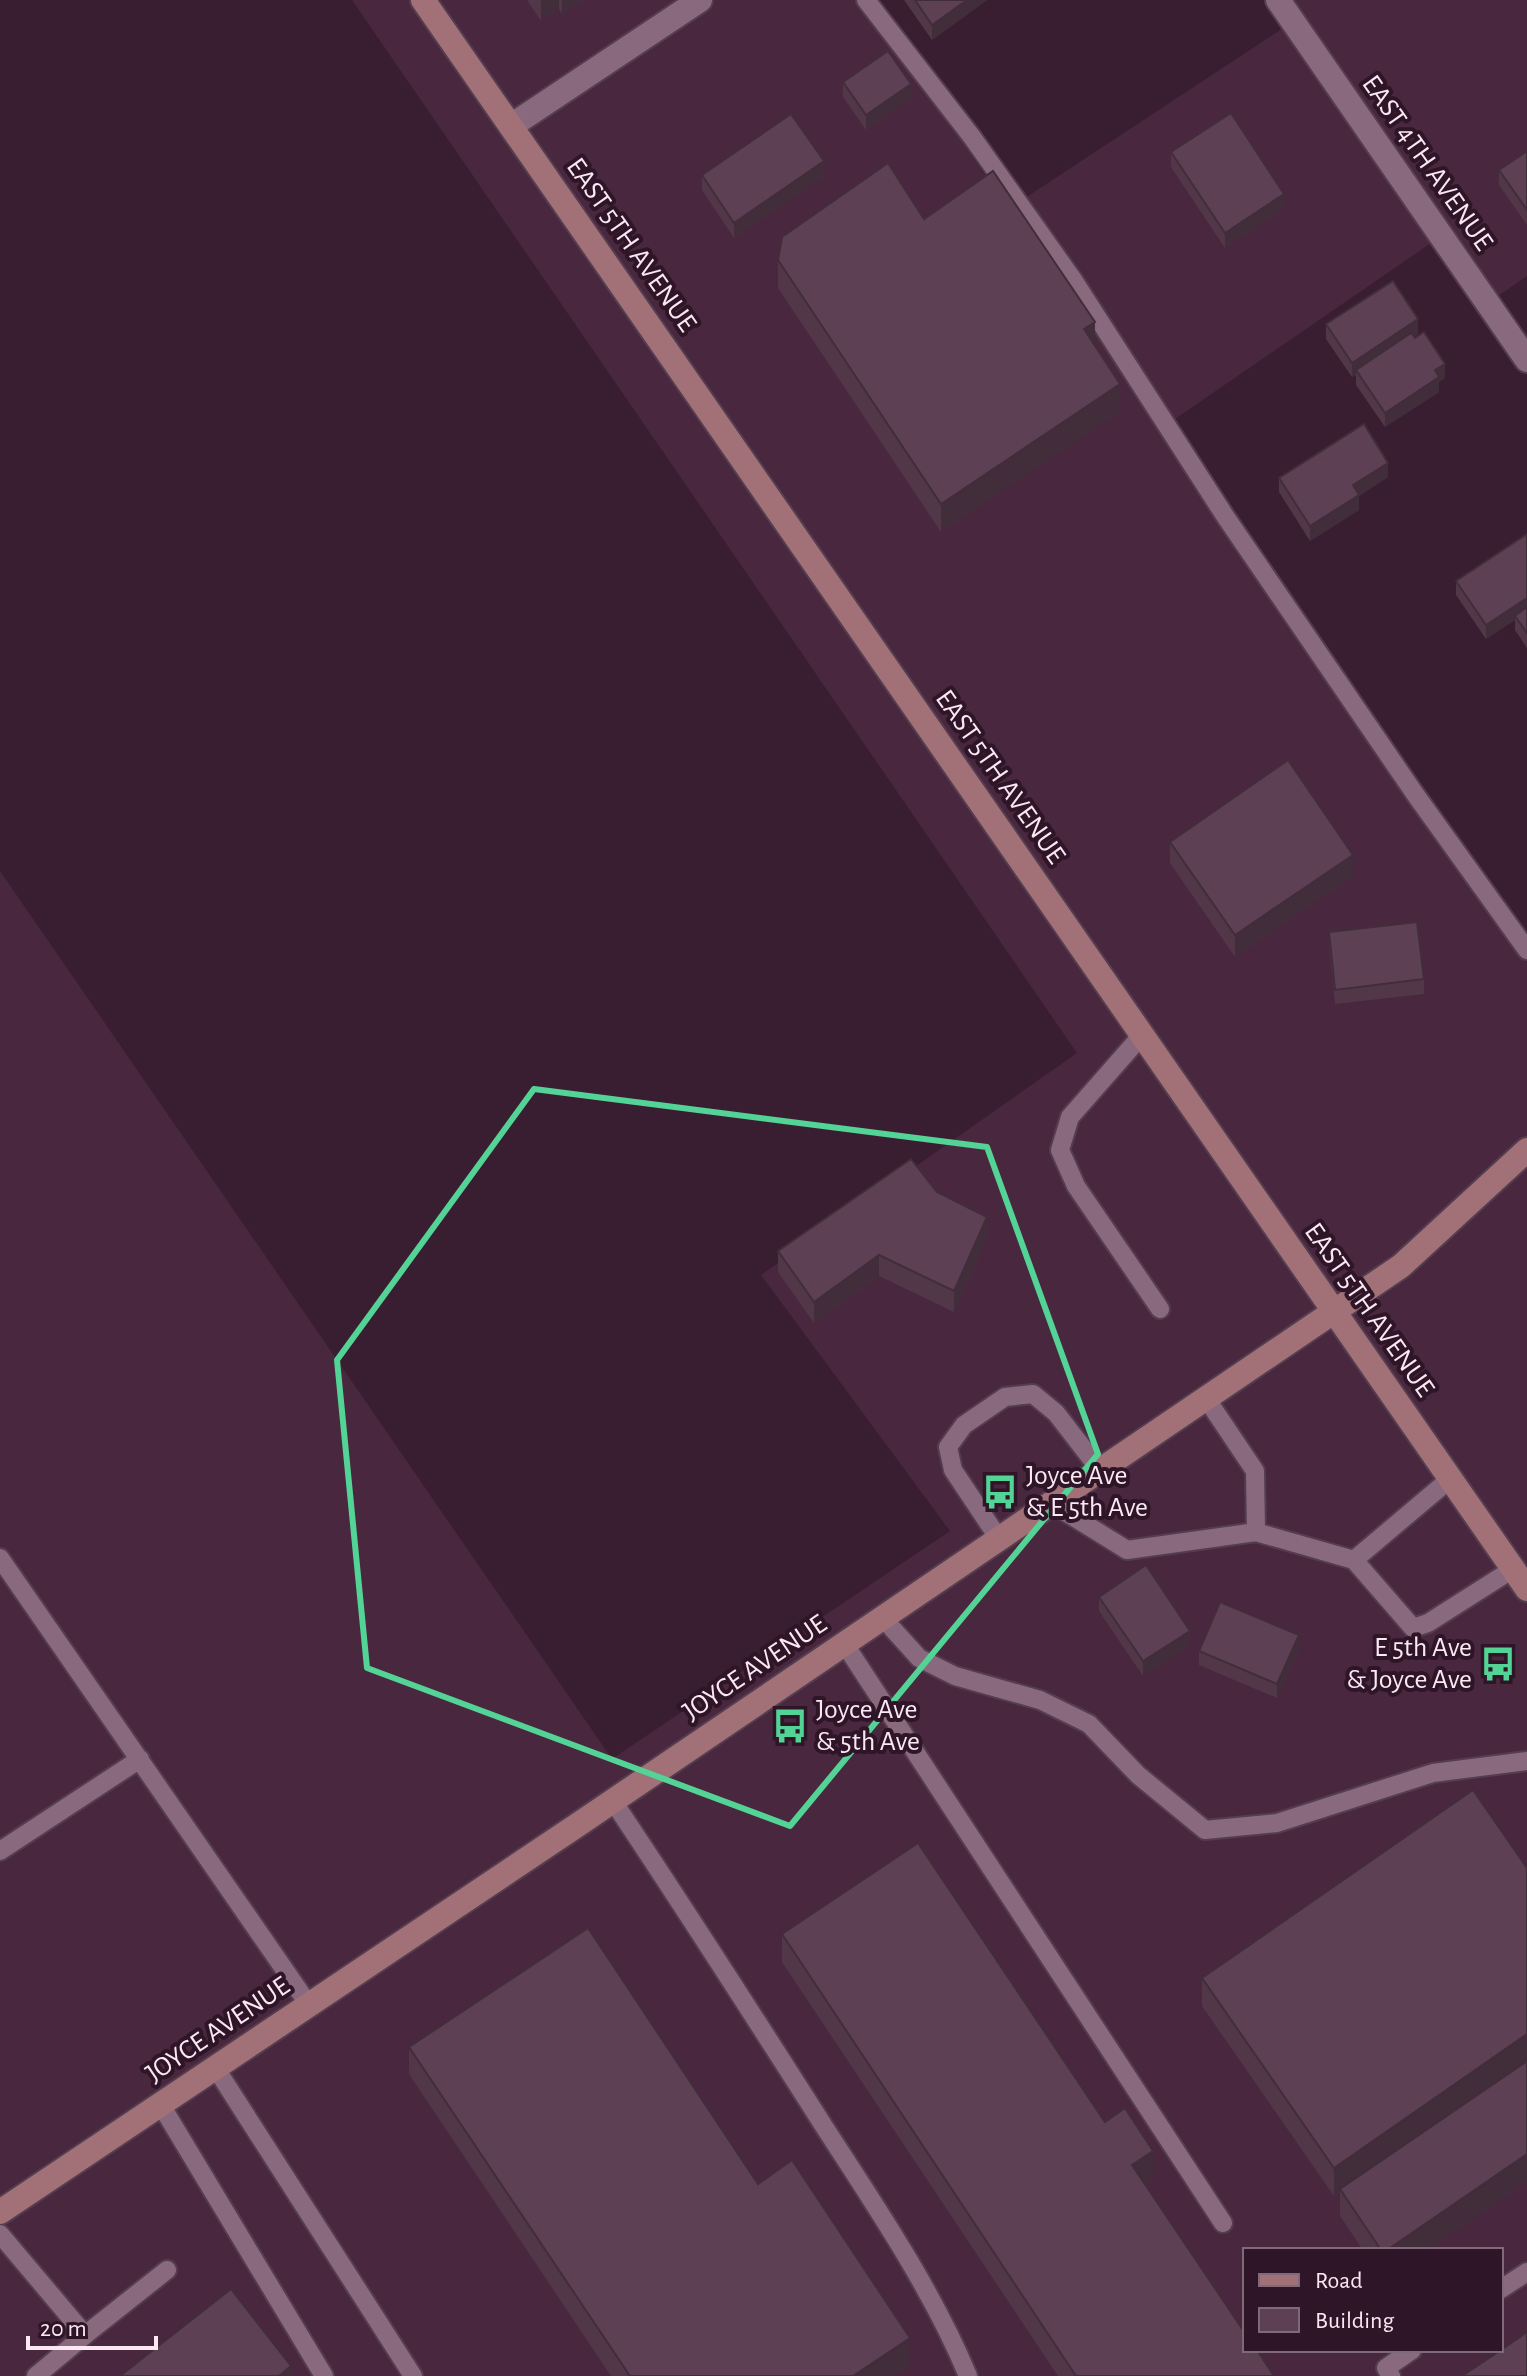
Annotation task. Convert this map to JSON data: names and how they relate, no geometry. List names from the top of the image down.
{
  "streets": {
    "main road": ["EAST 5TH AVENUE", "JOYCE AVENUE"],
    "street": ["EAST 4TH AVENUE"]
  },
  "crossings": [
    ["EAST 5TH AVENUE", "JOYCE AVENUE"]
  ],
  "places": {
    "bus stop": ["Joyce Ave & E 5th Ave", "E 5th Ave & Joyce Ave", "Joyce Ave & 5th Ave"]
  },
  "legend": ["Road", "Building"],
  "scale_bar": "20 m"
}
